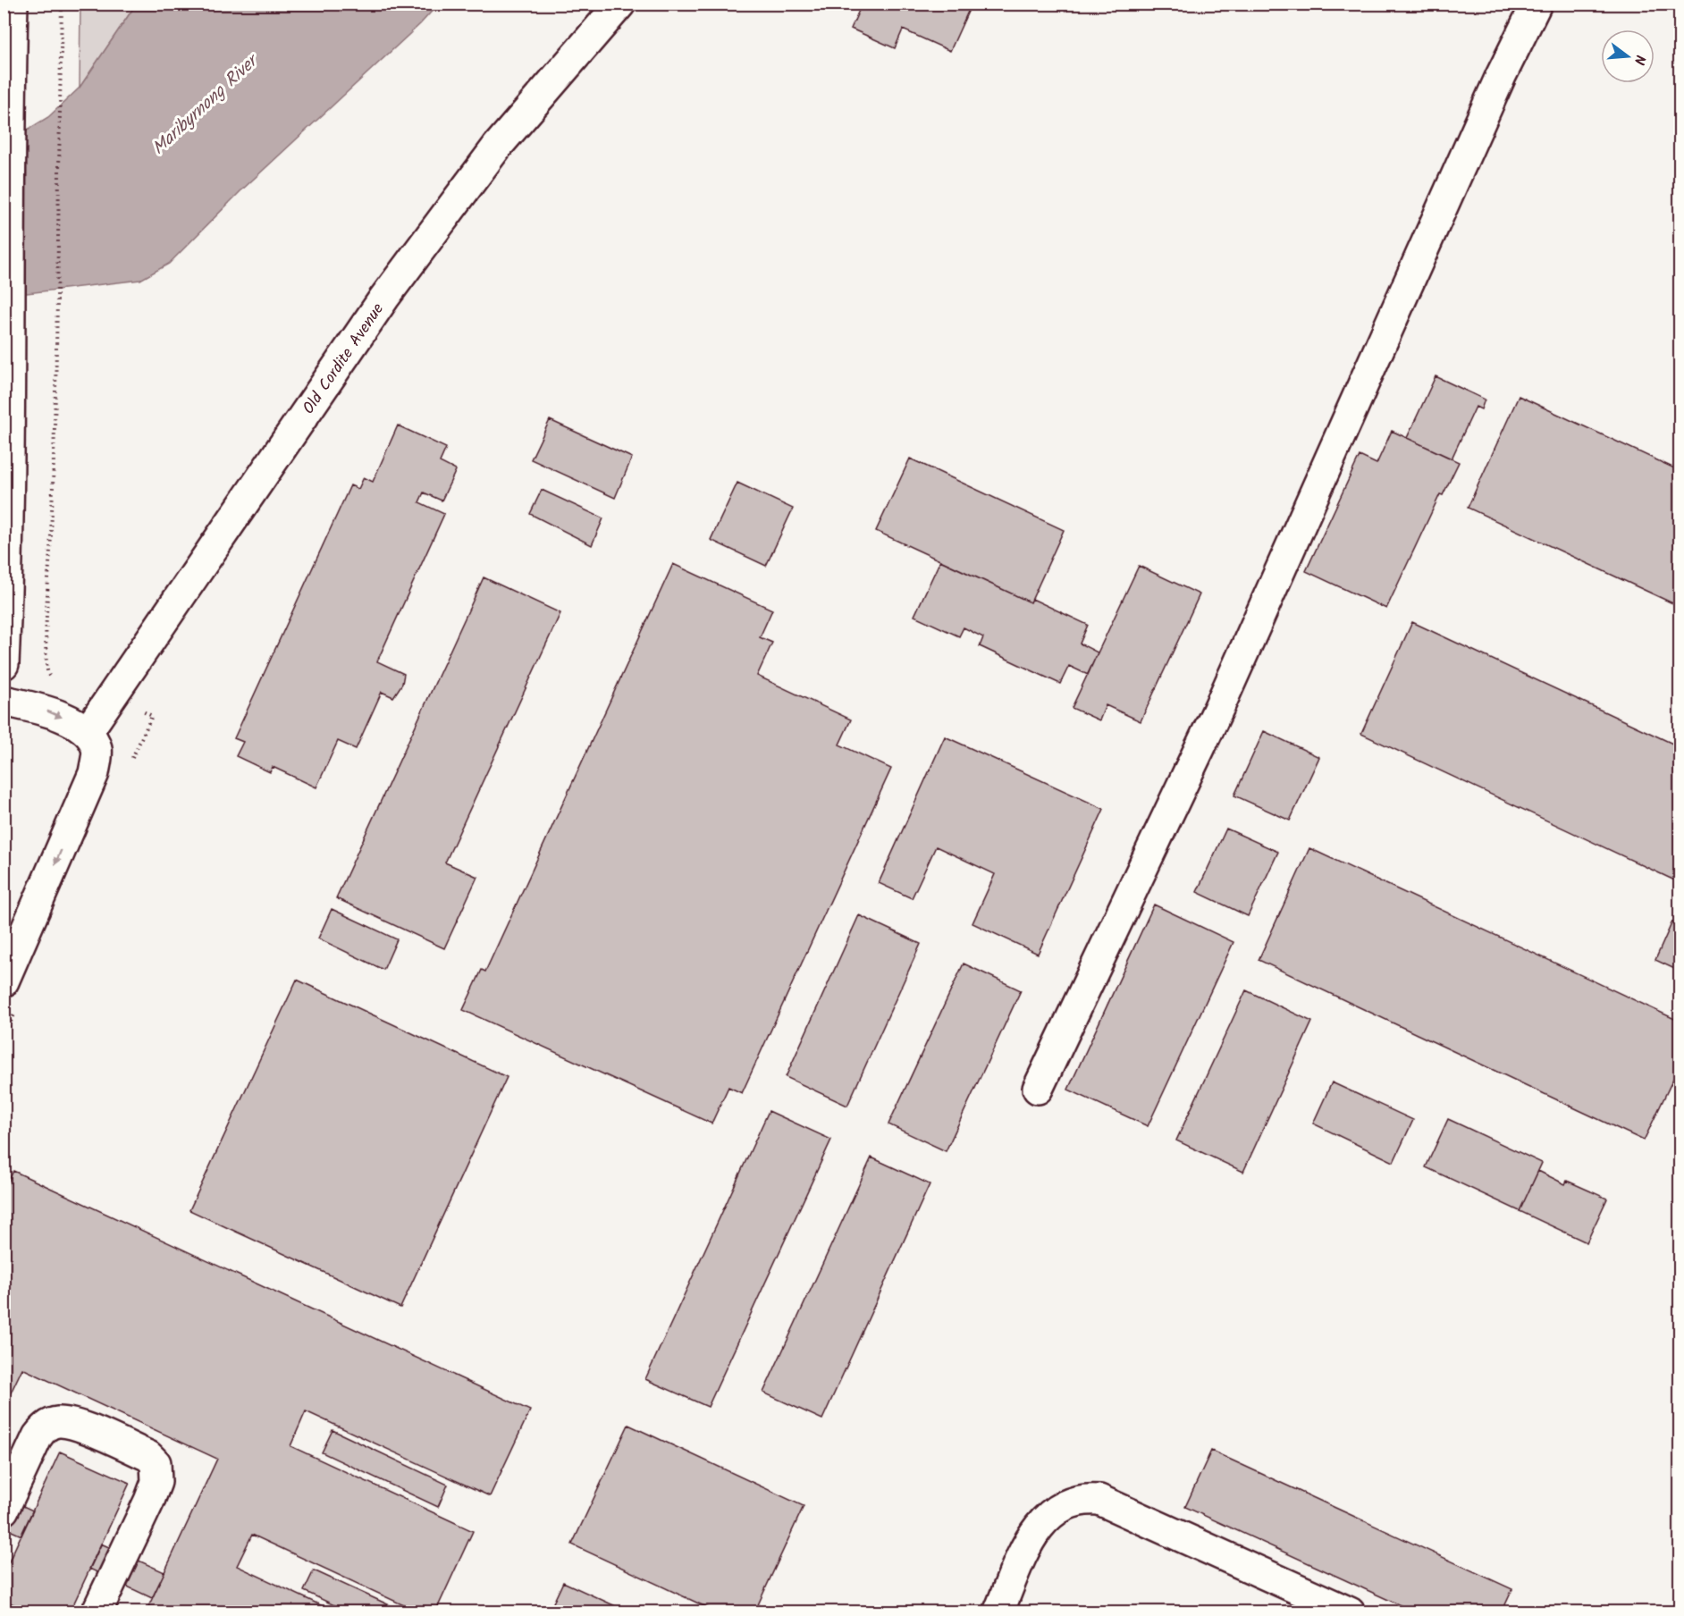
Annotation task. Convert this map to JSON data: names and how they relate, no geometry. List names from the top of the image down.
{
  "streets": {
    "main road": ["Old Cordite Avenue"]
  },
  "water": ["Maribyrnong River"],
  "north": "right"
}
